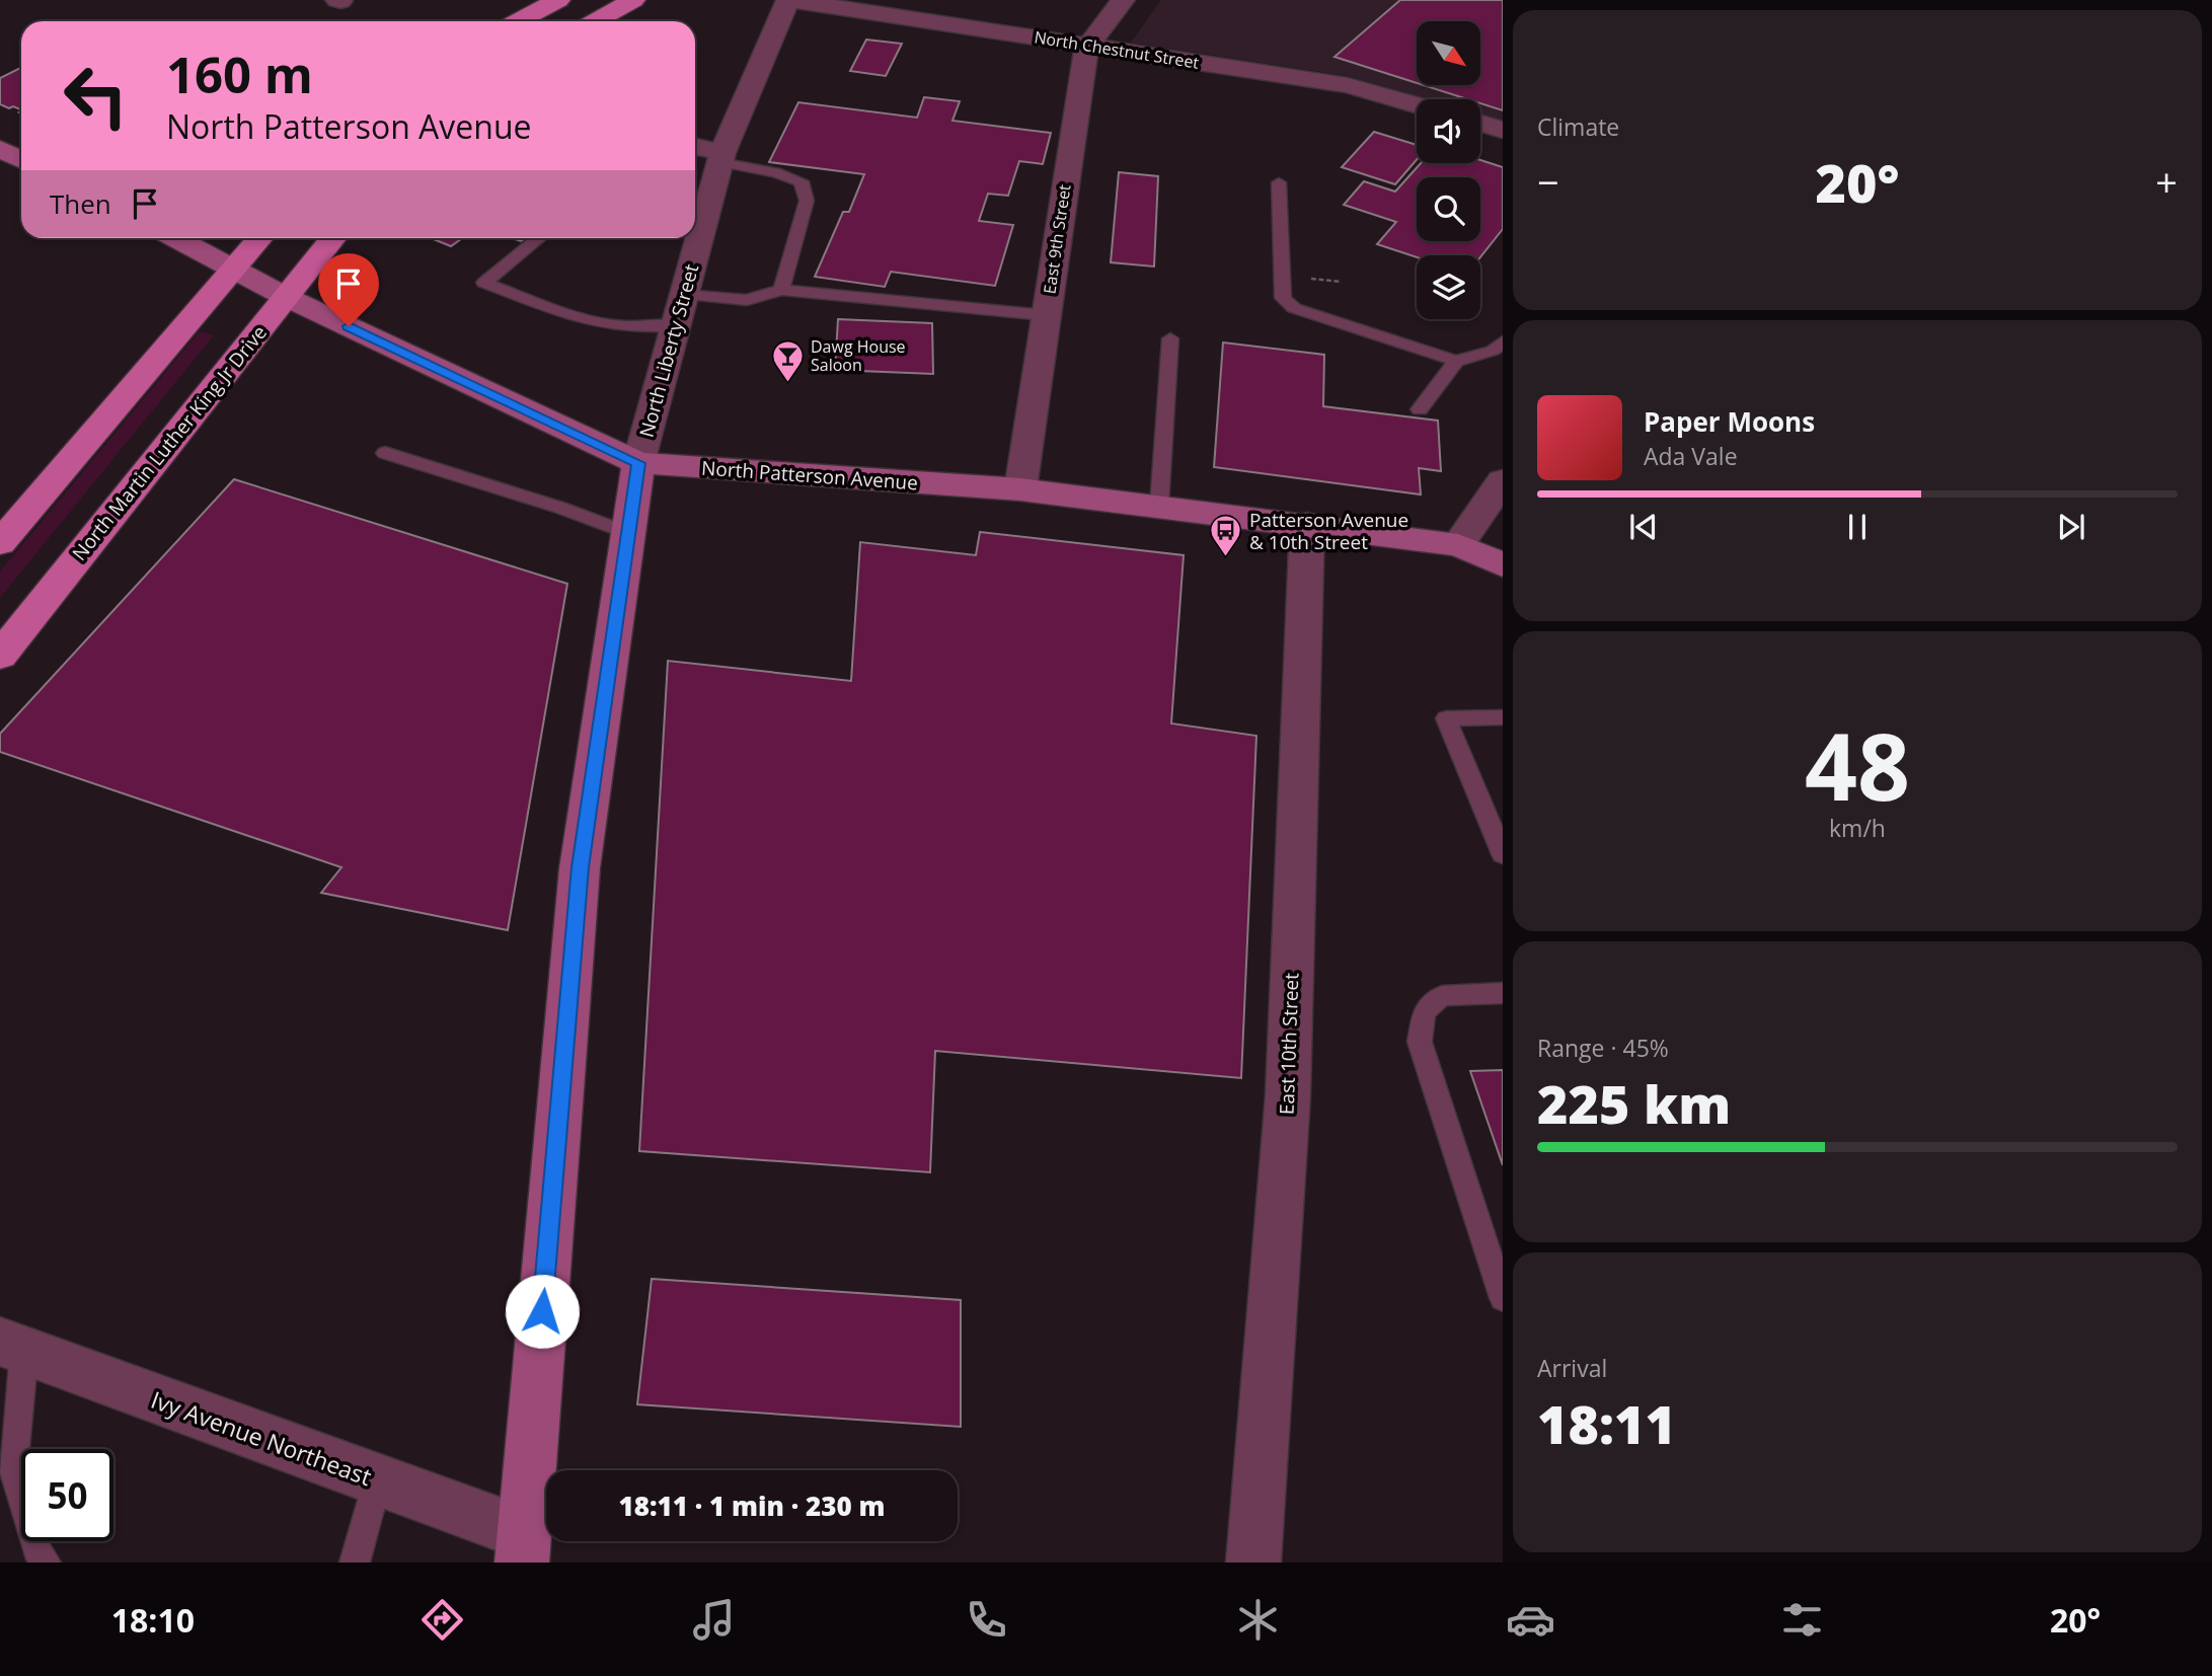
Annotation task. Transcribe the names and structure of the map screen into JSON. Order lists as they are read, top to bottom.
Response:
{
  "streets": {
    "main road": ["North Liberty Street", "North Martin Luther King Jr Drive", "North Patterson Avenue"],
    "street": [
      "North Chestnut Street",
      "East 9th Street",
      "East 10th Street",
      "Ivy Avenue Northeast"
    ]
  },
  "crossings": [
    ["North Chestnut Street", "East 9th Street"],
    ["North Chestnut Street", "North Liberty Street"],
    ["East 9th Street", "North Patterson Avenue"],
    ["North Liberty Street", "North Patterson Avenue"],
    ["North Liberty Street", "Ivy Avenue Northeast"],
    ["North Martin Luther King Jr Drive", "North Patterson Avenue"],
    ["North Patterson Avenue", "East 10th Street"]
  ],
  "places": {
    "bar": ["Dawg House Saloon"],
    "bus stop": ["Patterson Avenue & 10th Street"]
  },
  "north": "bottom right",
  "page": {
    "tile": [
      "Climate",
      ["48", "km/h"],
      ["Range · 45%", "225 km"],
      ["Arrival", "18:11"]
    ],
    "turn": ["160 m", "North Patterson Avenue"],
    "heat": ["−", "20°", "+"],
    "then": "Then",
    "song": ["Paper Moons", "Ada Vale"],
    "limit": "50",
    "trip": "18:11 · 1 min · 230 m",
    "tabs": ["18:10", "20°"]
  }
}
